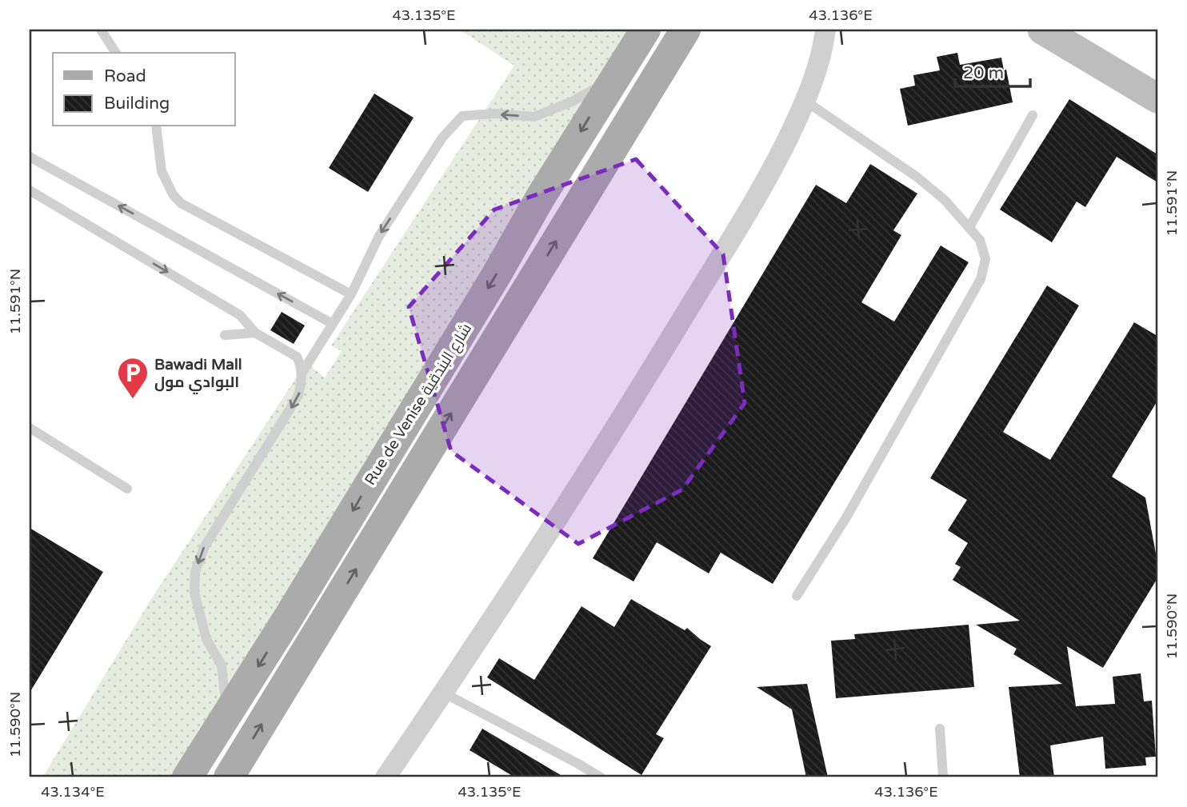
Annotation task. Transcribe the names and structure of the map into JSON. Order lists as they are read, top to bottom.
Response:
{
  "streets": {
    "main road": ["Rue de Venise شارع البندقية"]
  },
  "places": {
    "parking": ["Bawadi Mall البوادي مول"]
  },
  "legend": ["Road", "Building"],
  "scale_bar": "20 m",
  "coordinates": [
    "43.135°E",
    "43.136°E",
    "11.591°N",
    "11.590°N",
    "43.134°E"
  ]
}
